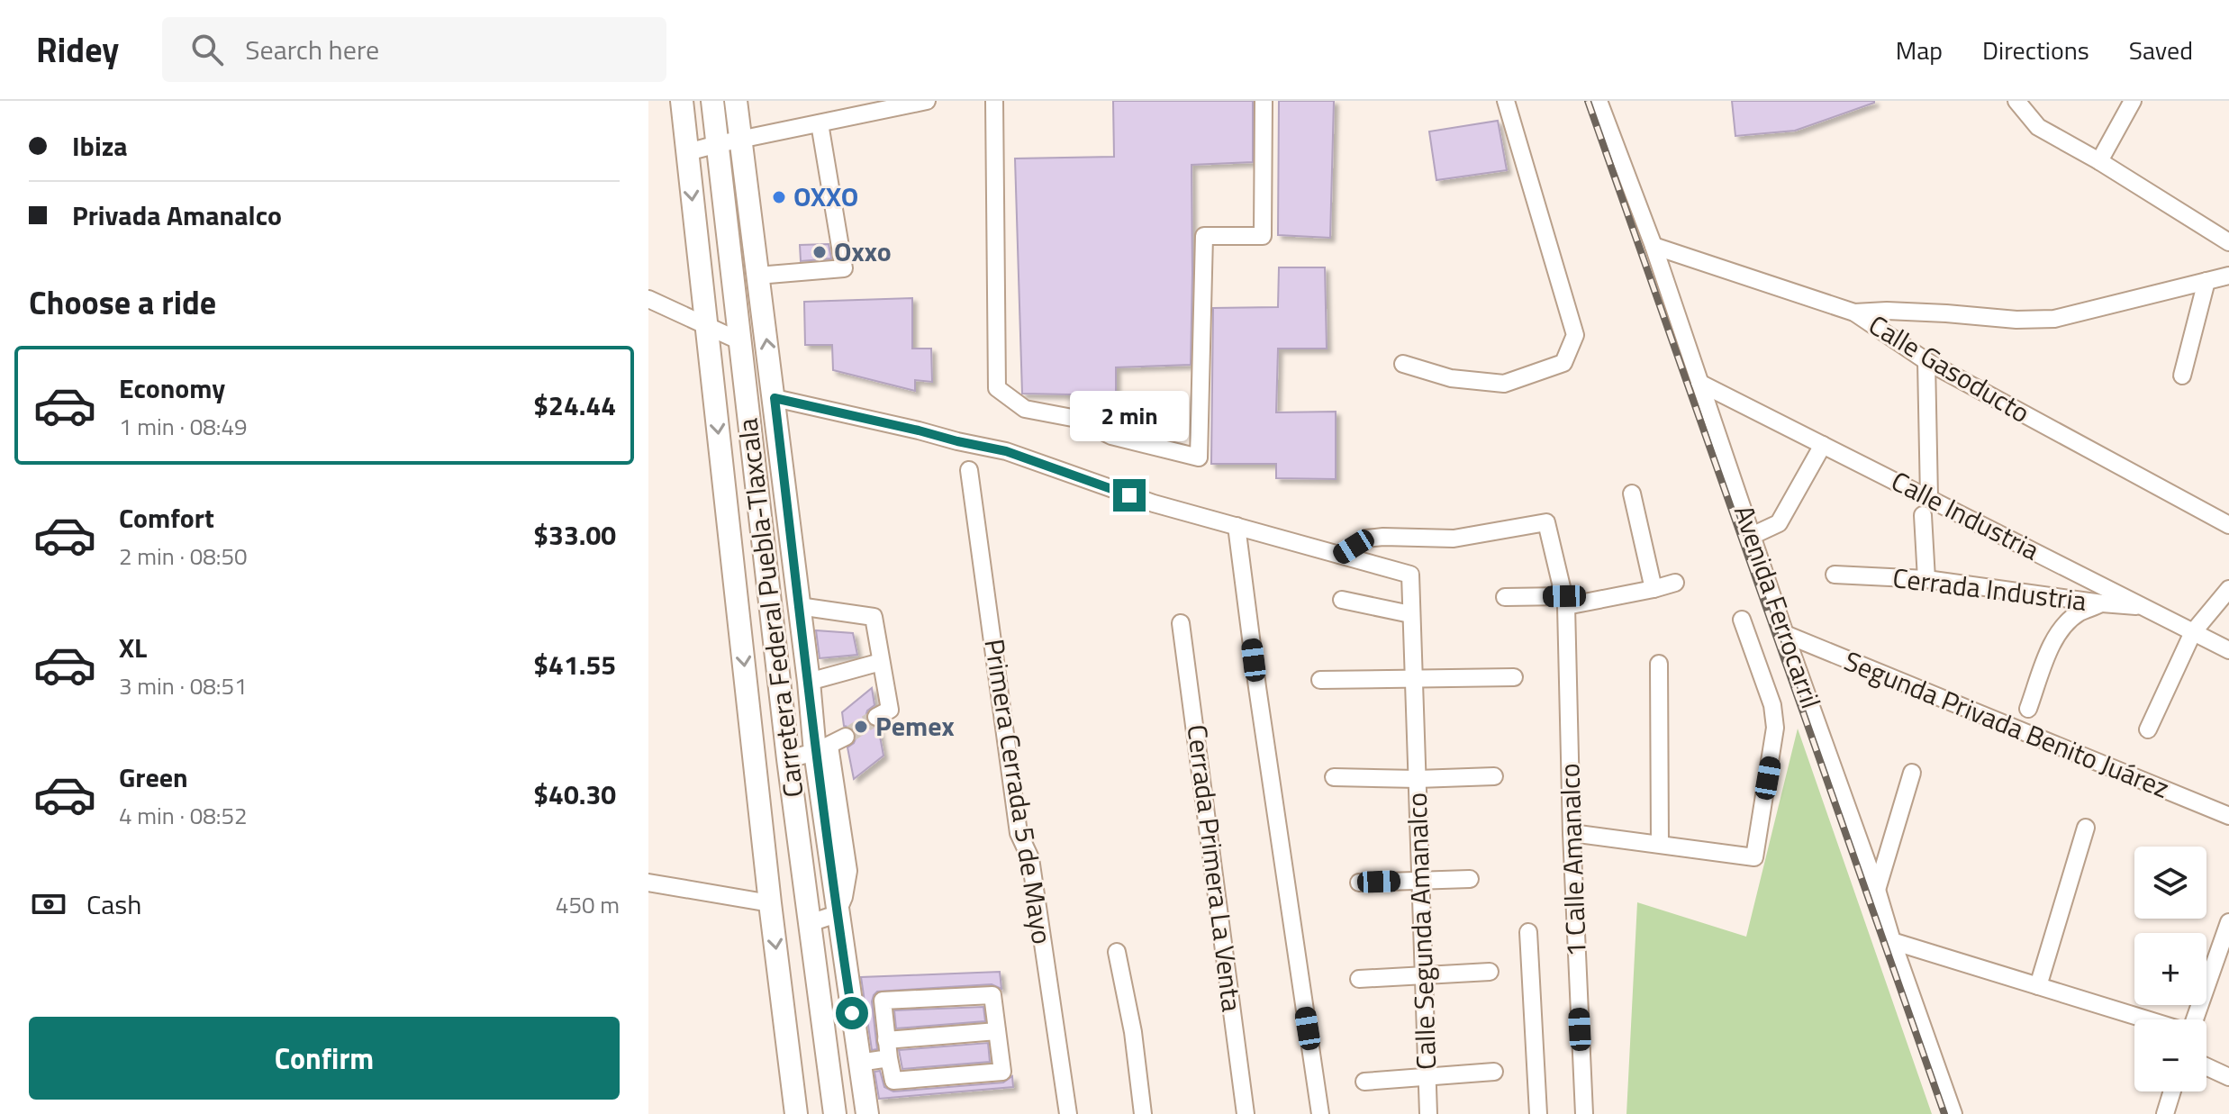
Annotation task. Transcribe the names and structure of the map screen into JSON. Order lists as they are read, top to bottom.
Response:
{
  "streets": {
    "main road": ["Carretera Federal Puebla-Tlaxcala"],
    "street": [
      "Calle Gasoducto",
      "Calle Industria",
      "Cerrada Industria",
      "Avenida Ferrocarril",
      "Segunda Privada Benito Juárez",
      "Primera Cerrada 5 de Mayo",
      "1 Calle Amanalco",
      "Cerrada Primera La Venta",
      "Calle Segunda Amanalco"
    ]
  },
  "crossings": [
    ["Calle Gasoducto", "Avenida Ferrocarril"],
    ["Calle Industria", "Cerrada Industria"],
    ["Calle Industria", "Avenida Ferrocarril"],
    ["Avenida Ferrocarril", "Segunda Privada Benito Juárez"],
    ["1 Calle Amanalco", "Calle Segunda Amanalco"]
  ],
  "places": ["OXXO", "Oxxo", "Pemex"],
  "page": {
    "header": "Ridey",
    "search": "Search here",
    "nav": ["Map", "Directions", "Saved"],
    "banner": ["Ibiza", "Privada Amanalco"],
    "heading": "Choose a ride",
    "list": [
      {
        "name": "Economy",
        "note": "1 min · 08:49",
        "value": "$24.44"
      },
      {
        "name": "Comfort",
        "note": "2 min · 08:50",
        "value": "$33.00"
      },
      {
        "name": "XL",
        "note": "3 min · 08:51",
        "value": "$41.55"
      },
      {
        "name": "Green",
        "note": "4 min · 08:52",
        "value": "$40.30"
      }
    ],
    "bubble": "2 min",
    "map_buttons": ["+", "−"],
    "pay": ["Cash", "450 m"],
    "buttons": "Confirm"
  }
}
